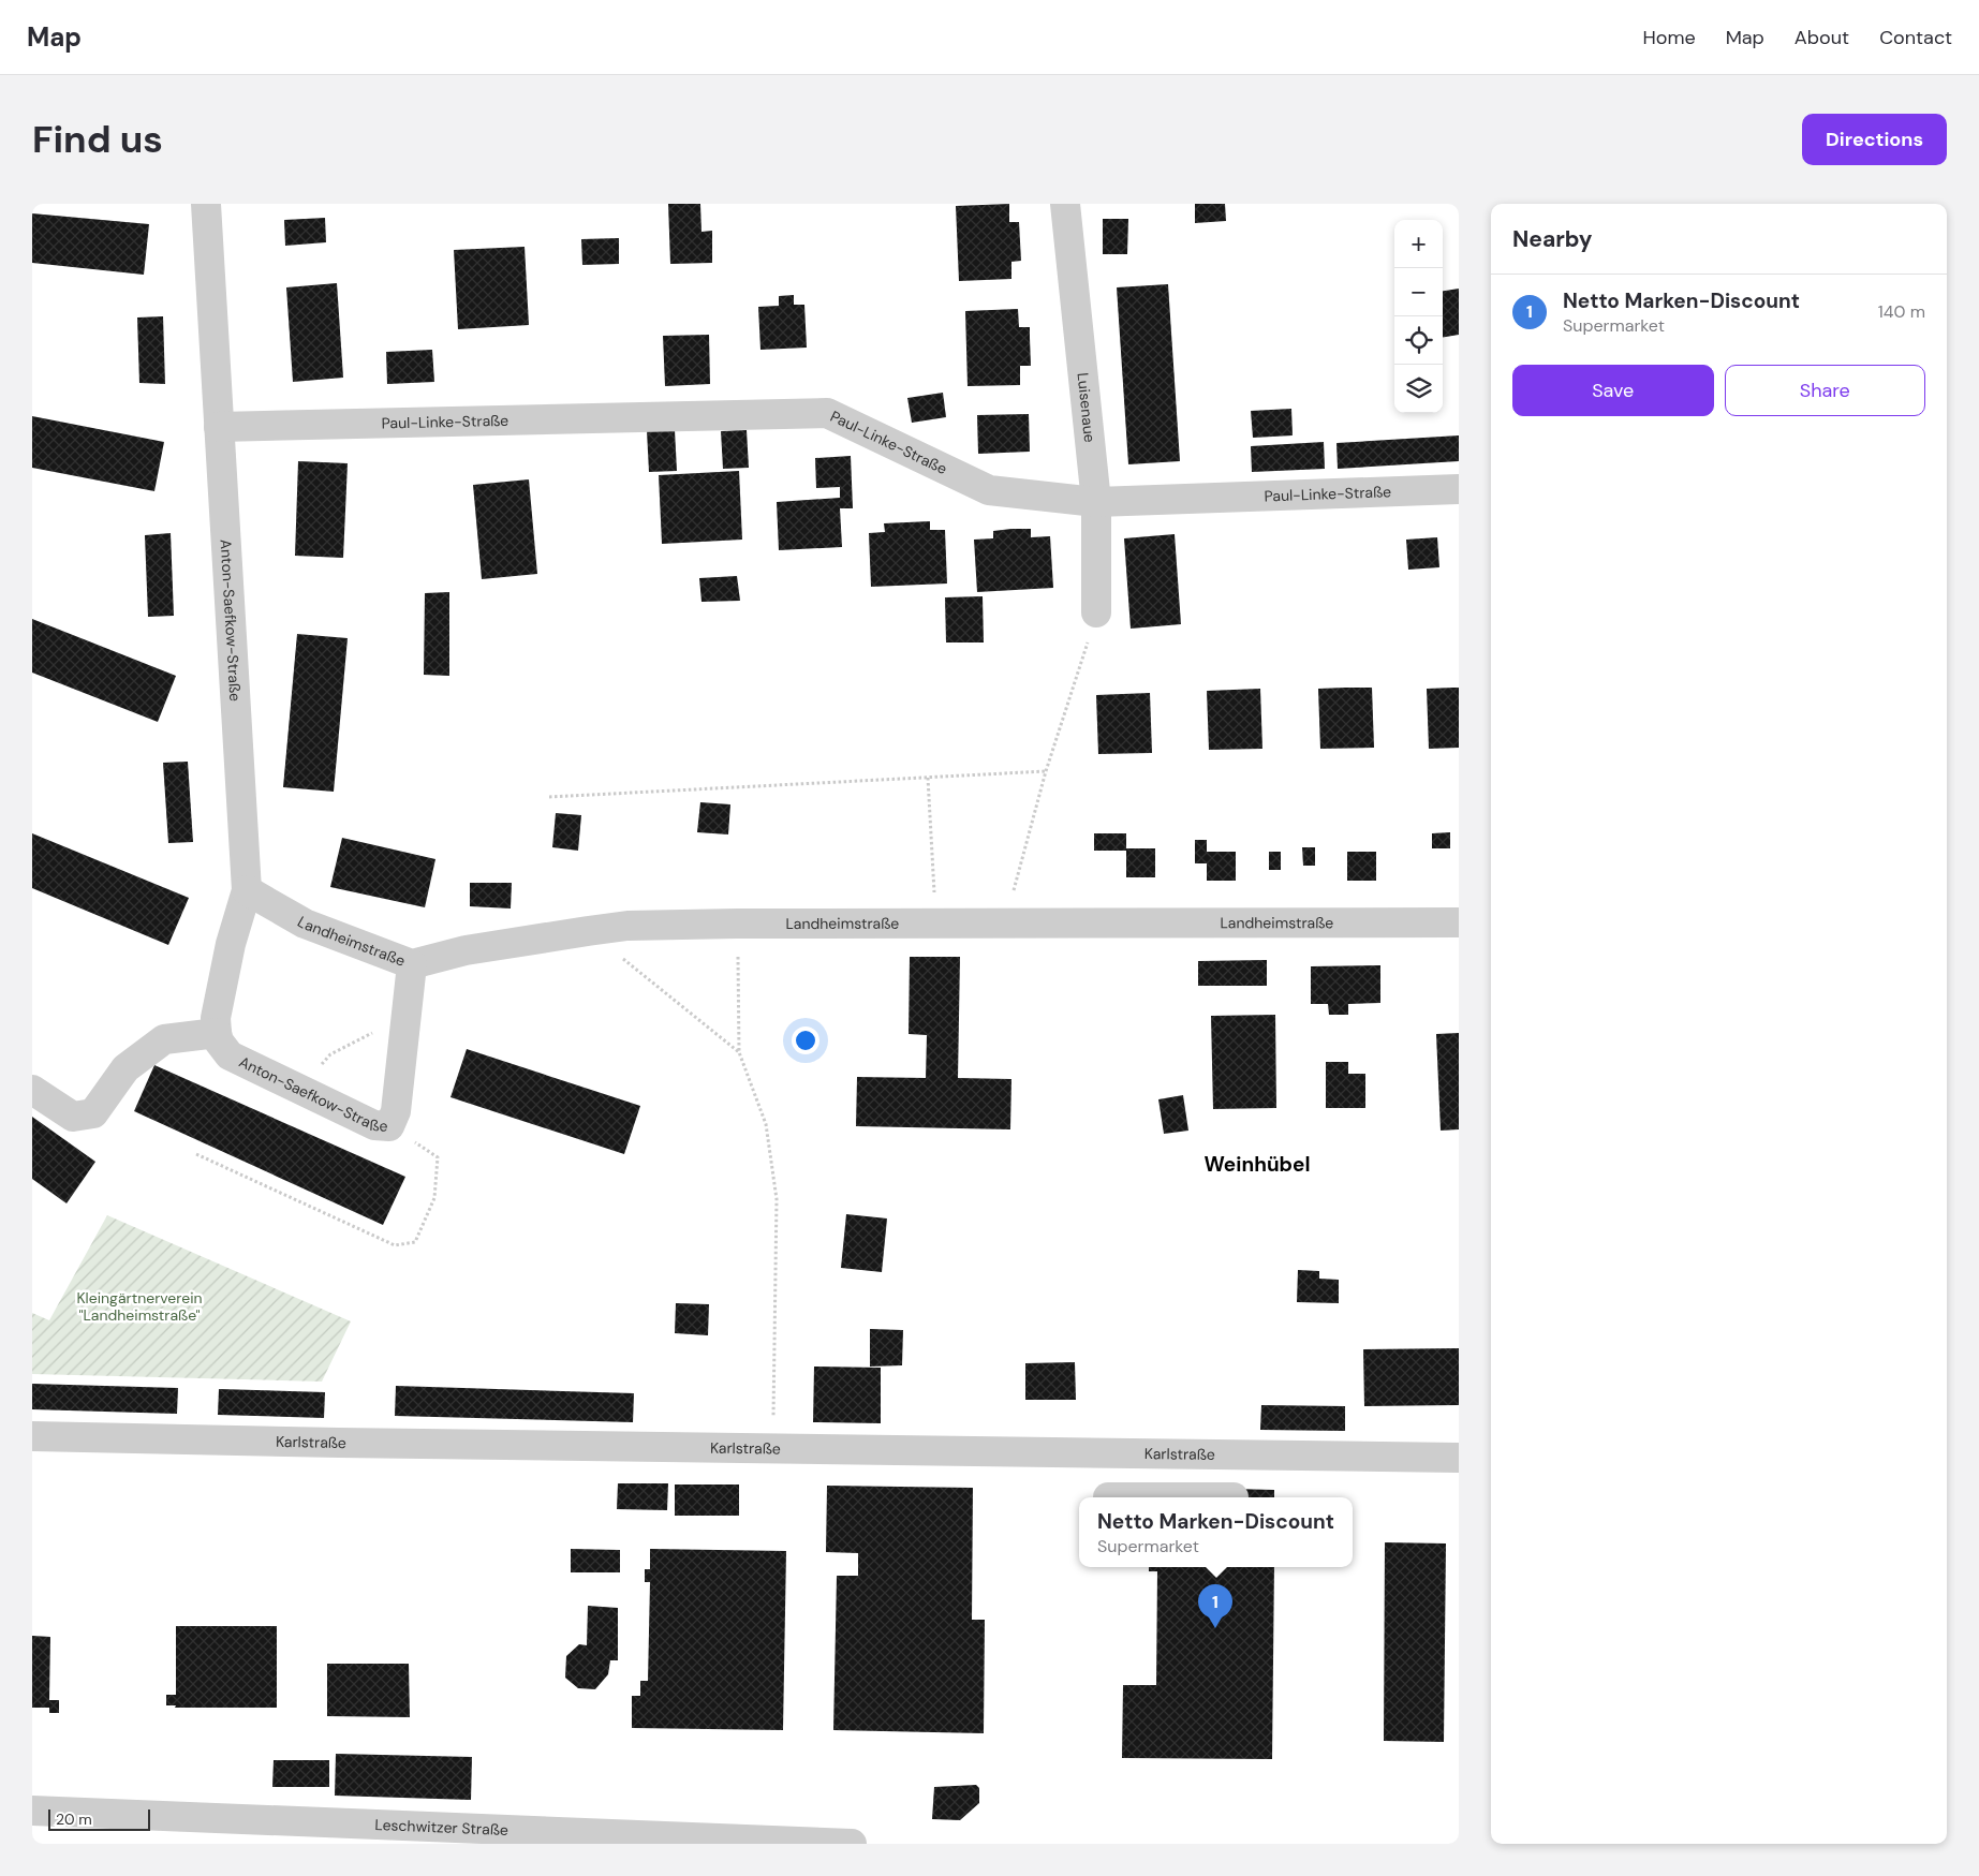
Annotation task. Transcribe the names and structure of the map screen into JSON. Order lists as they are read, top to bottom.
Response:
{
  "streets": {
    "street": [
      "Luisenaue",
      "Paul-Linke-Straße",
      "Anton-Saefkow-Straße",
      "Landheimstraße",
      "Karlstraße",
      "Leschwitzer Straße"
    ]
  },
  "crossings": [
    ["Luisenaue", "Paul-Linke-Straße"],
    ["Paul-Linke-Straße", "Anton-Saefkow-Straße"],
    ["Anton-Saefkow-Straße", "Landheimstraße"]
  ],
  "districts": ["Weinhübel"],
  "parks": ["Kleingärtnerverein \"Landheimstraße\""],
  "scale_bar": "20 m",
  "page": {
    "header": "Map",
    "nav": [
      "Home",
      "Map",
      "About",
      "Contact"
    ],
    "buttons": [
      "Directions",
      ["Save", "Share"]
    ],
    "title": "Find us",
    "heading": "Nearby",
    "map_buttons": ["+", "−"],
    "list": [
      {
        "mark": "1",
        "name": "Netto Marken-Discount",
        "note": "Supermarket",
        "value": "140 m"
      }
    ],
    "popup": ["Netto Marken-Discount", "Supermarket"],
    "pins": "1",
    "scale": "20 m"
  }
}
